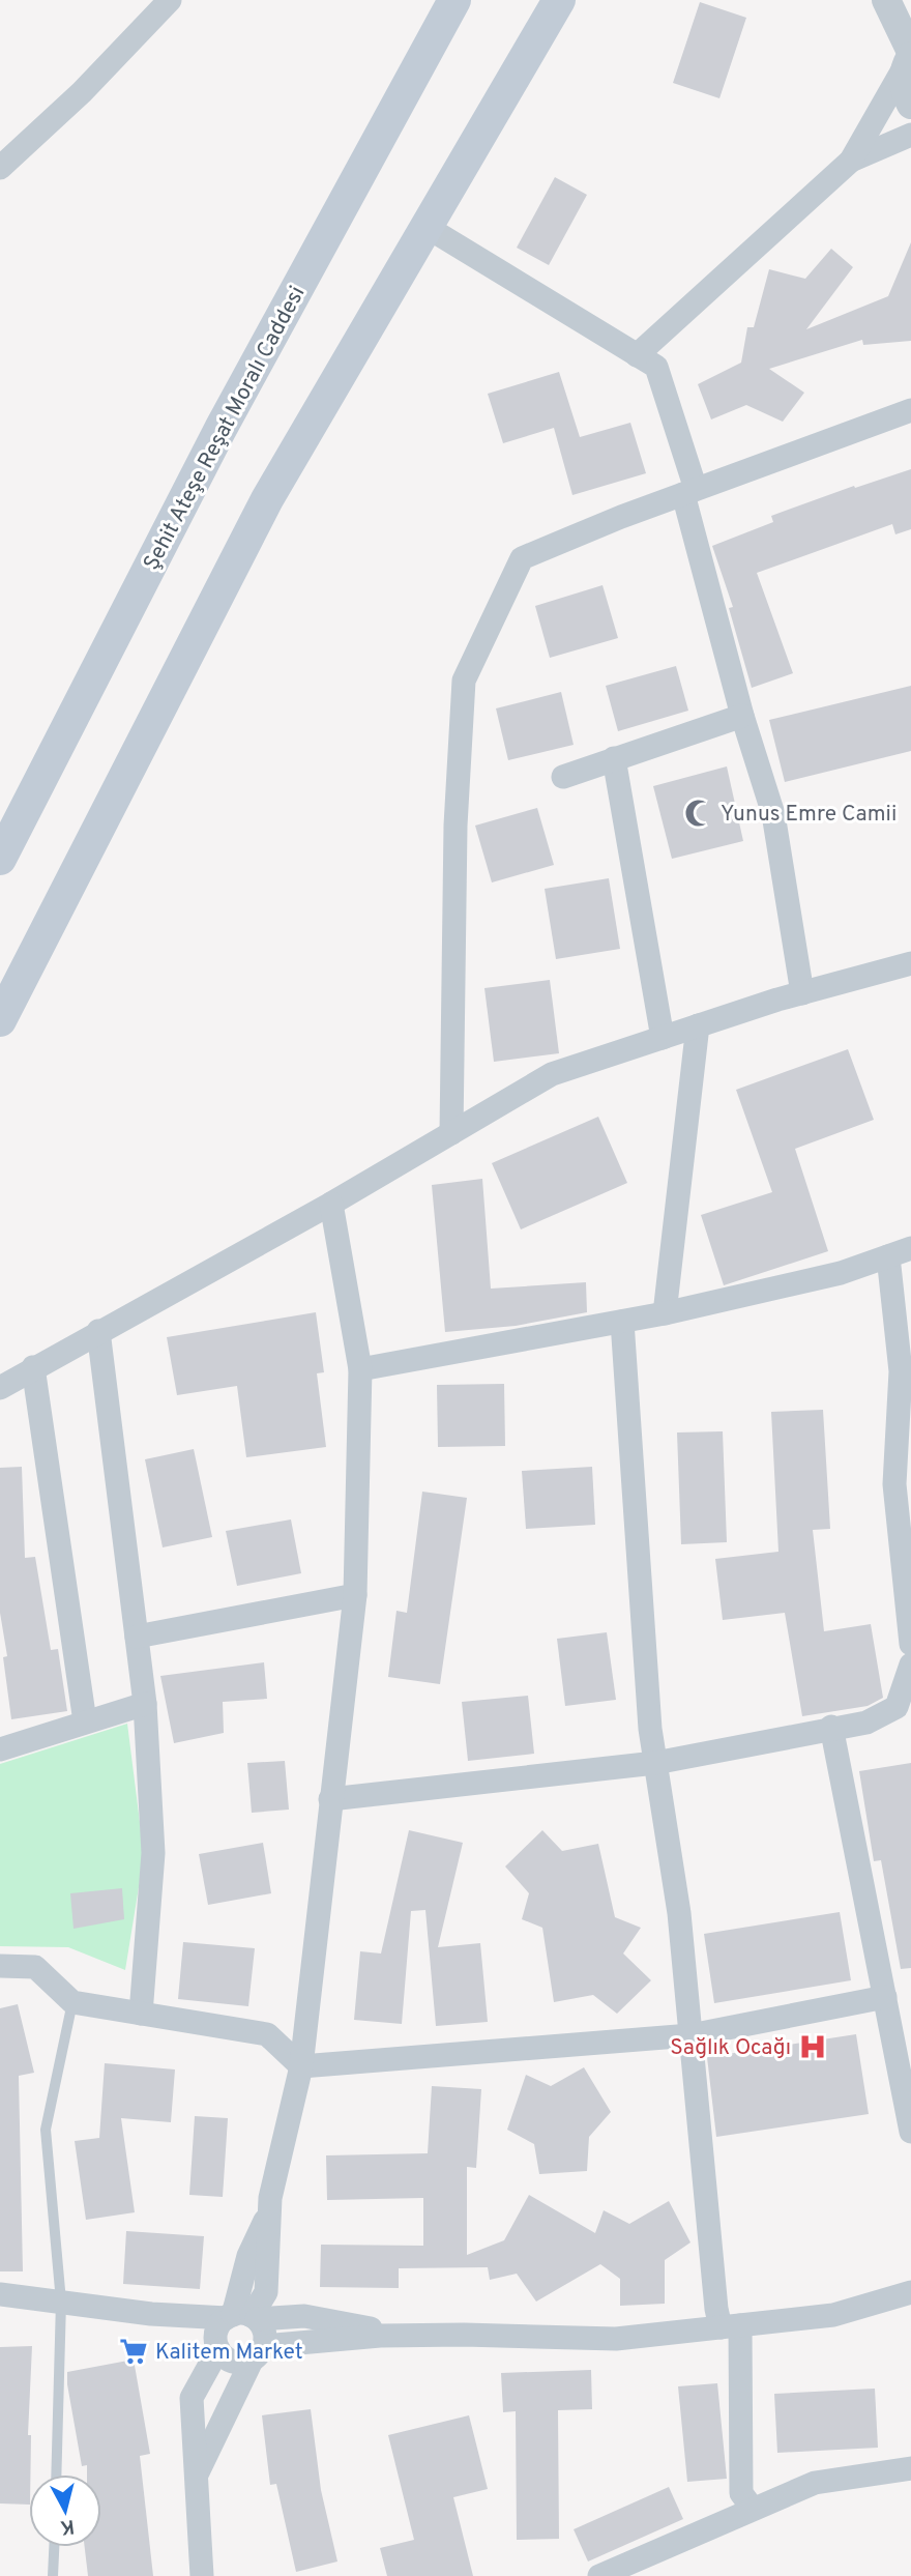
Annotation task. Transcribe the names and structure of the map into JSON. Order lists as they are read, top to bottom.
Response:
{
  "streets": {
    "main road": ["Şehit Ateşe Reşat Moralı Caddesi"]
  },
  "places": {
    "mosque": ["Yunus Emre Camii"],
    "hospital": ["Sağlık Ocağı"],
    "supermarket": ["Kalitem Market"]
  },
  "north": "bottom"
}
